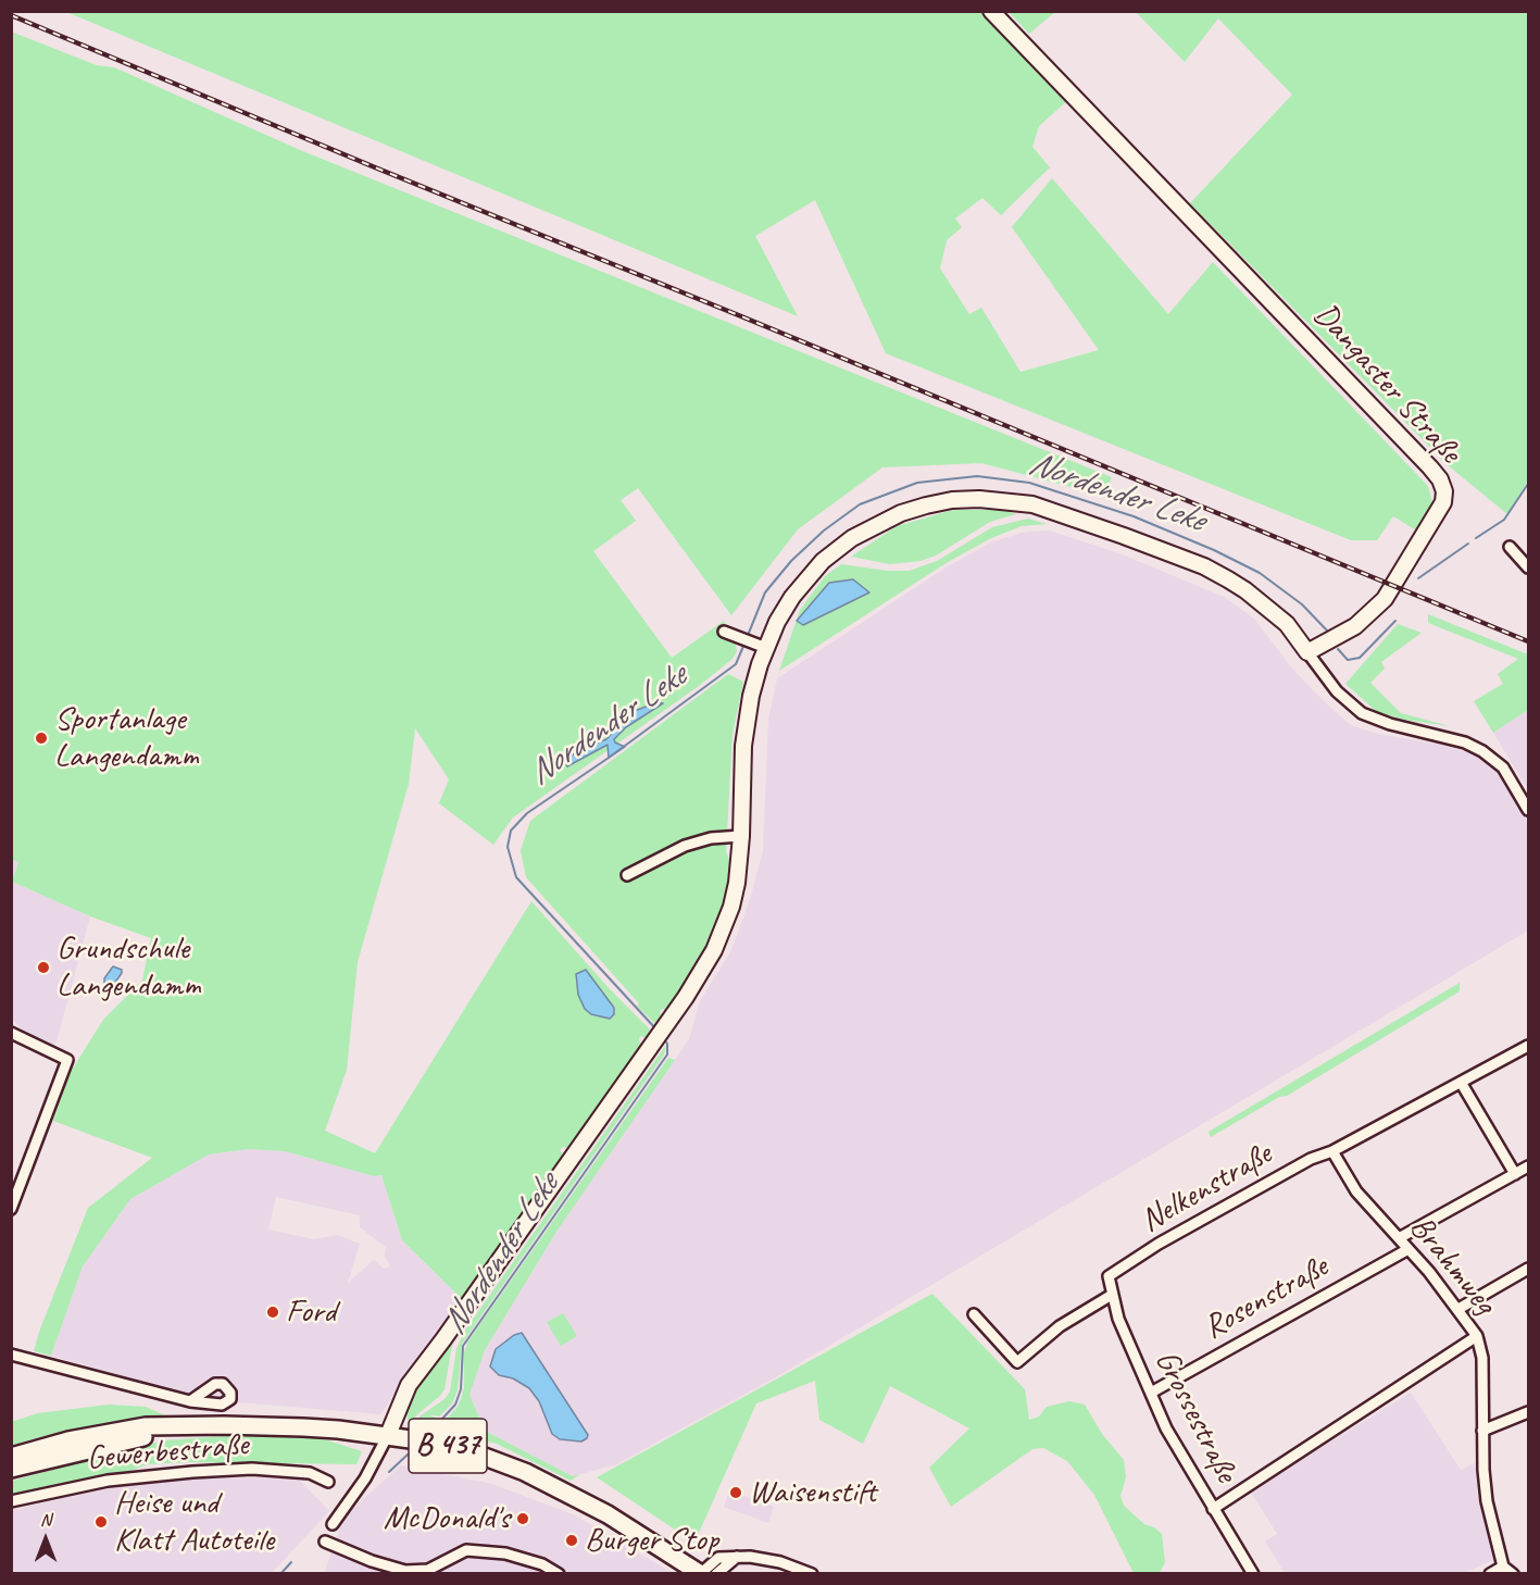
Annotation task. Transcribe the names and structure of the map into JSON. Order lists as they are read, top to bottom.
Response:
{
  "streets": {
    "main road": ["B 437"],
    "street": [
      "Dangaster Straße",
      "Nelkenstraße",
      "Brahmweg",
      "Rosenstraße",
      "Grossestraße",
      "Gewerbestraße"
    ]
  },
  "crossings": [
    ["Nelkenstraße", "Brahmweg"],
    ["Nelkenstraße", "Grossestraße"],
    ["Brahmweg", "Rosenstraße"],
    ["Rosenstraße", "Grossestraße"]
  ],
  "water": ["Nordender Leke"],
  "places": [
    "Sportanlage Langendamm",
    "Grundschule Langendamm",
    "Ford",
    "Waisenstift",
    "McDonald's",
    "Heise und Klatt Autoteile",
    "Burger Stop"
  ],
  "north": "top"
}
